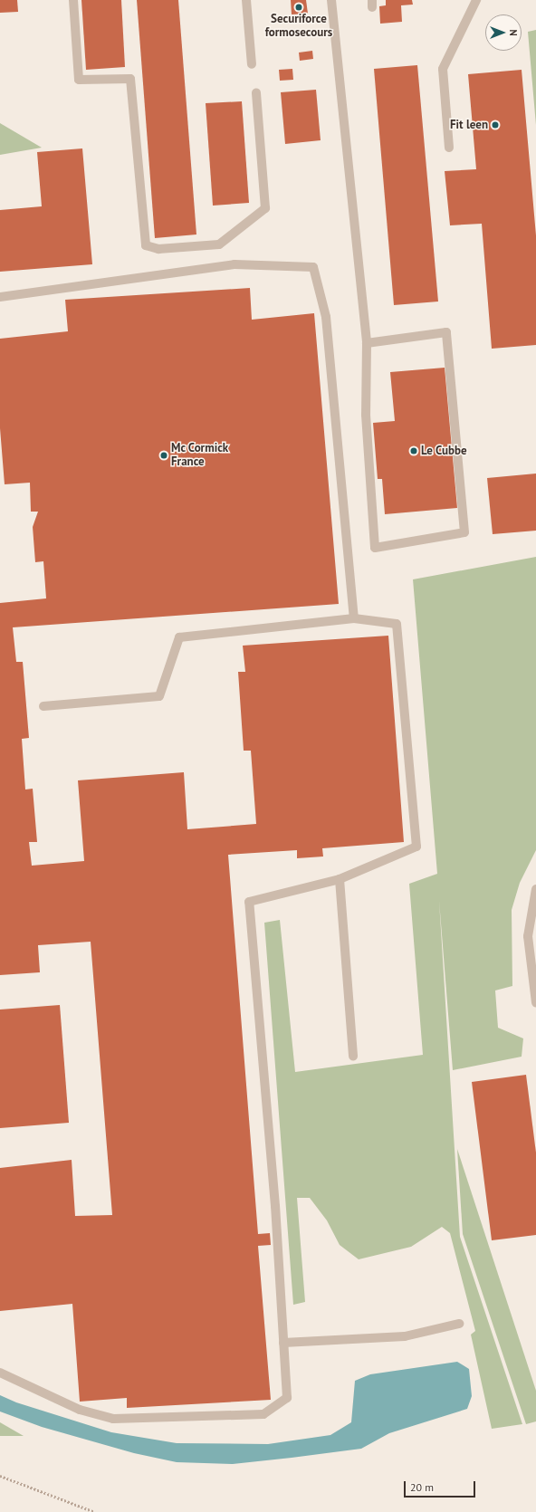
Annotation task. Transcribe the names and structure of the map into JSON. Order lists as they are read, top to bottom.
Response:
{
  "places": [
    "Securiforce formosecours",
    "Fit leen",
    "Le Cubbe",
    "Mc Cormick France"
  ],
  "scale_bar": "20 m",
  "north": "right"
}
